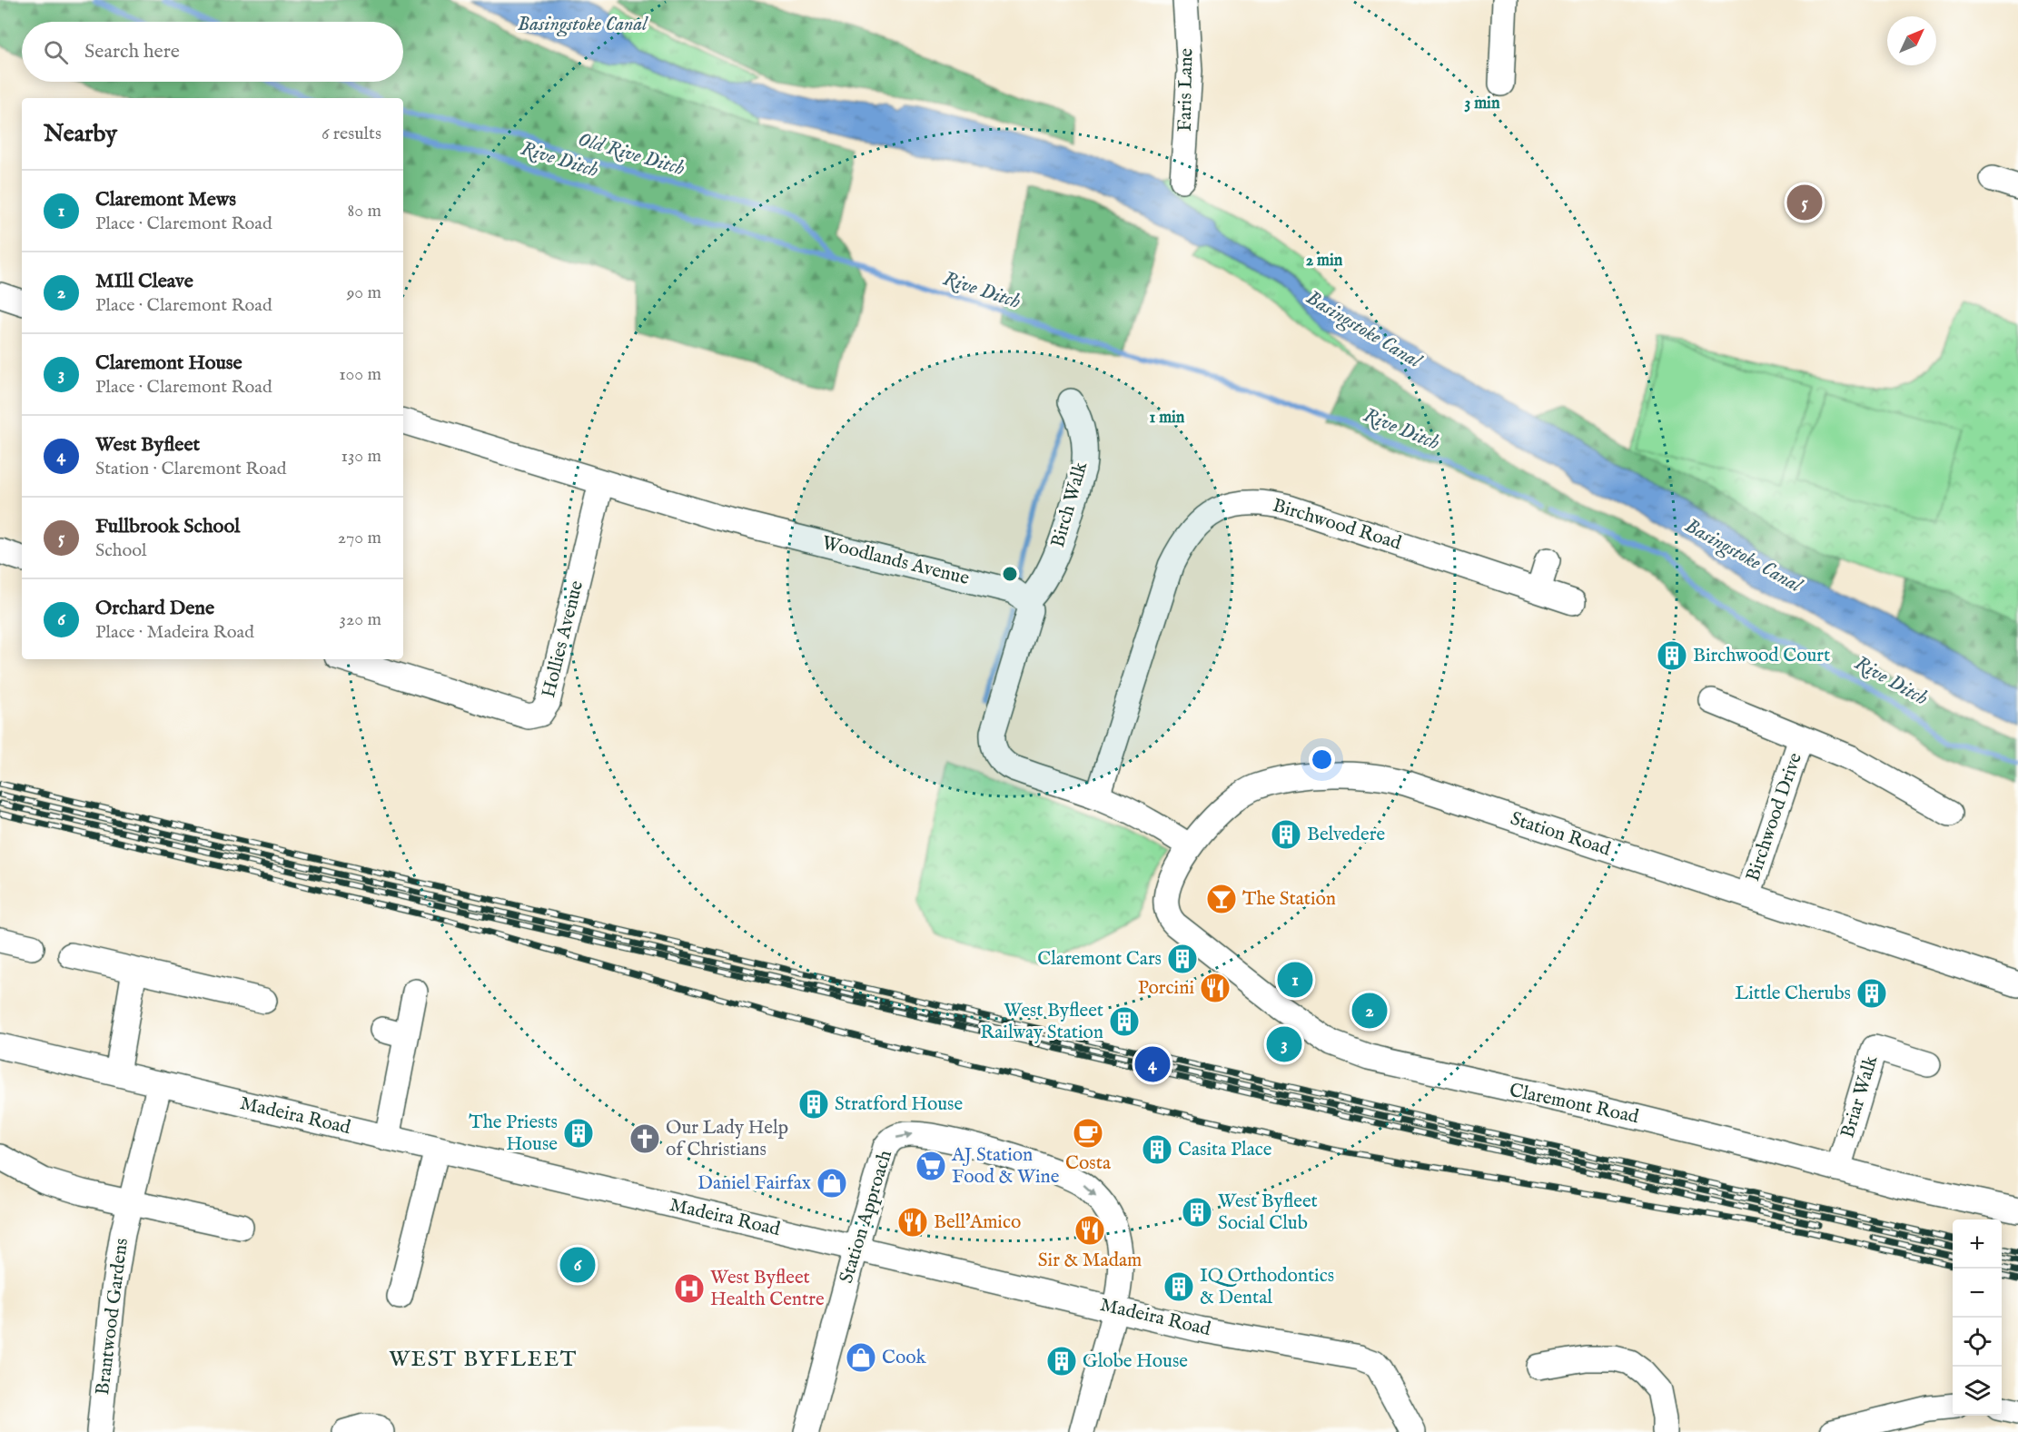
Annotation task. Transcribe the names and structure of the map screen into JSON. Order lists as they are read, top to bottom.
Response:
{
  "streets": {
    "street": [
      "Faris Lane",
      "Birch Walk",
      "Birchwood Road",
      "Woodlands Avenue",
      "Hollies Avenue",
      "Birchwood Drive",
      "Station Road",
      "Briar Walk",
      "Claremont Road",
      "Madeira Road",
      "Station Approach",
      "Brantwood Gardens"
    ]
  },
  "crossings": [
    ["Birch Walk", "Woodlands Avenue"],
    ["Woodlands Avenue", "Hollies Avenue"],
    ["Birchwood Drive", "Station Road"],
    ["Station Road", "Claremont Road"],
    ["Briar Walk", "Claremont Road"],
    ["Madeira Road", "Station Approach"],
    ["Madeira Road", "Brantwood Gardens"]
  ],
  "districts": ["WEST BYFLEET"],
  "water": ["Basingstoke Canal", "Old Rive Ditch", "Rive Ditch"],
  "places": {
    "building": [
      "Birchwood Court",
      "Belvedere",
      "Claremont Cars",
      "Little Cherubs",
      "West Byfleet Railway Station",
      "Stratford House",
      "The Priests House",
      "Casita Place",
      "West Byfleet Social Club",
      "IQ Orthodontics & Dental",
      "Globe House"
    ],
    "bar": ["The Station"],
    "restaurant": ["Porcini", "Bell'Amico", "Sir & Madam"],
    "cafe": ["Costa"],
    "church": ["Our Lady Help of Christians"],
    "supermarket": ["AJ Station Food & Wine"],
    "shop": ["Daniel Fairfax", "Cook"],
    "hospital": ["West Byfleet Health Centre"]
  },
  "north": "top right",
  "page": {
    "search": "Search here",
    "heading": ["Nearby", "6 results"],
    "list": [
      {
        "mark": "1",
        "name": "Claremont Mews",
        "note": "Place · Claremont Road",
        "value": "80 m"
      },
      {
        "mark": "2",
        "name": "MIll Cleave",
        "note": "Place · Claremont Road",
        "value": "90 m"
      },
      {
        "mark": "3",
        "name": "Claremont House",
        "note": "Place · Claremont Road",
        "value": "100 m"
      },
      {
        "mark": "4",
        "name": "West Byfleet",
        "note": "Station · Claremont Road",
        "value": "130 m"
      },
      {
        "mark": "5",
        "name": "Fullbrook School",
        "note": "School",
        "value": "270 m"
      },
      {
        "mark": "6",
        "name": "Orchard Dene",
        "note": "Place · Madeira Road",
        "value": "320 m"
      }
    ],
    "pins": [
      "5",
      "1",
      "2",
      "3",
      "4",
      "6"
    ],
    "map_buttons": ["+", "−"]
  },
  "rings": ["3 min", "2 min", "1 min"]
}
